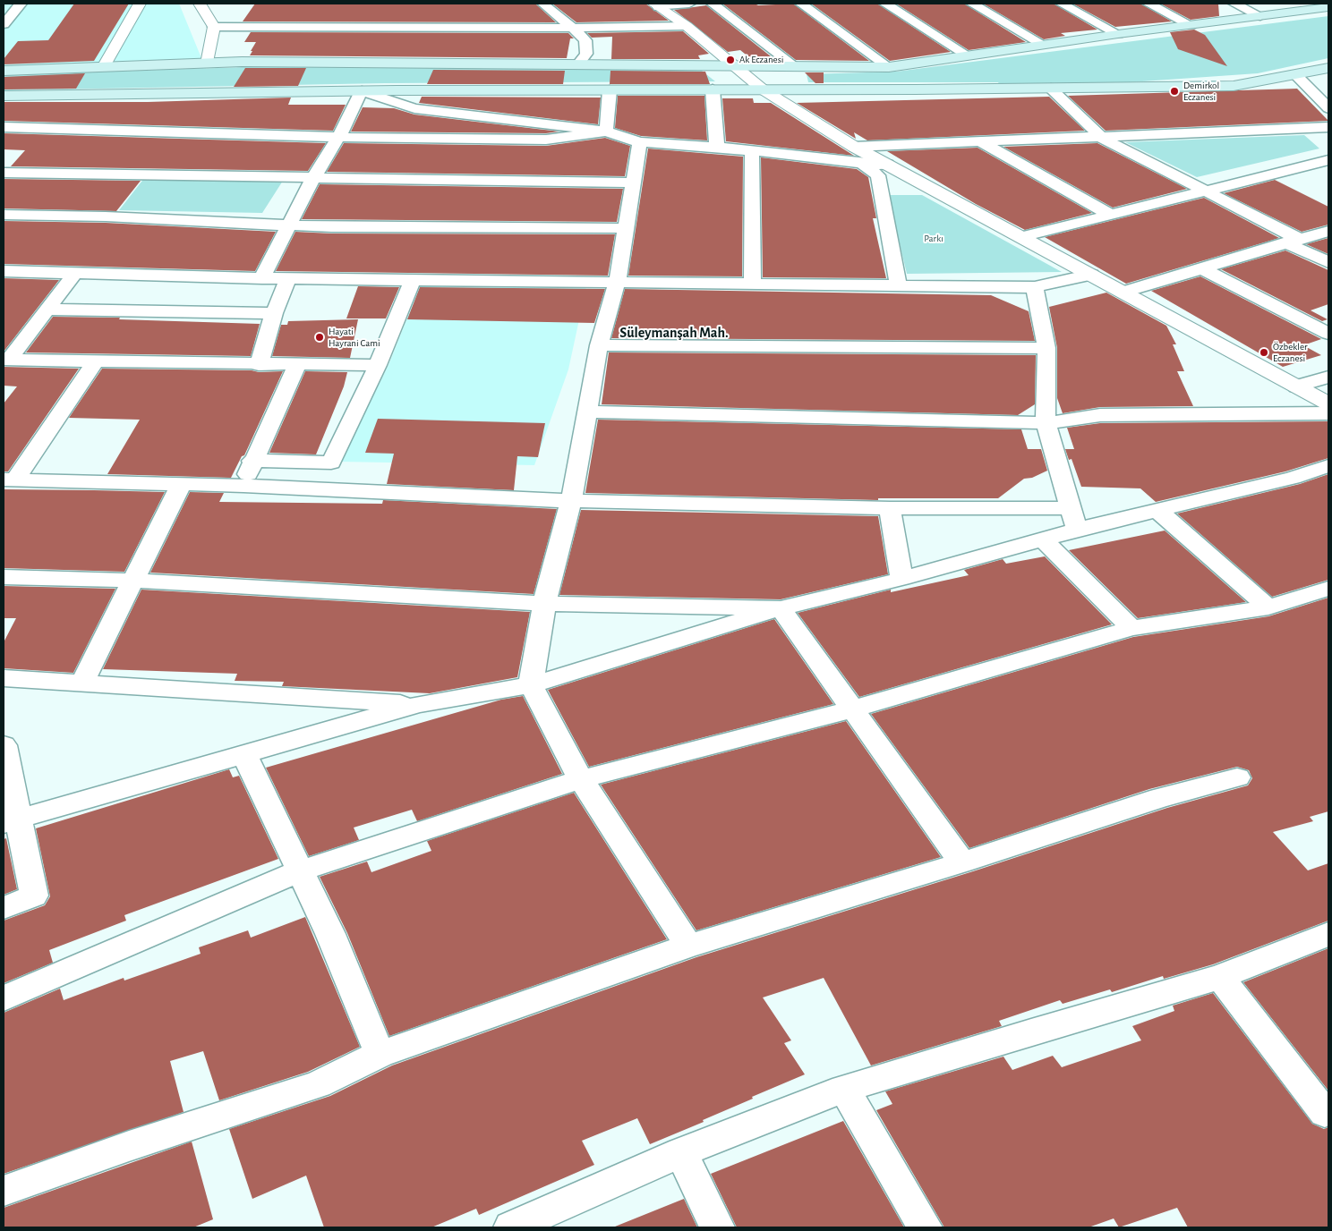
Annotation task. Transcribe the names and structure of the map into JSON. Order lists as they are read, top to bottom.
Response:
{
  "districts": ["Süleymanşah Mah."],
  "parks": ["Parkı"],
  "places": [
    "Ak Eczanesi",
    "Demirkol Eczanesi",
    "Hayati Hayrani Cami",
    "Özbekler Eczanesi"
  ]
}
